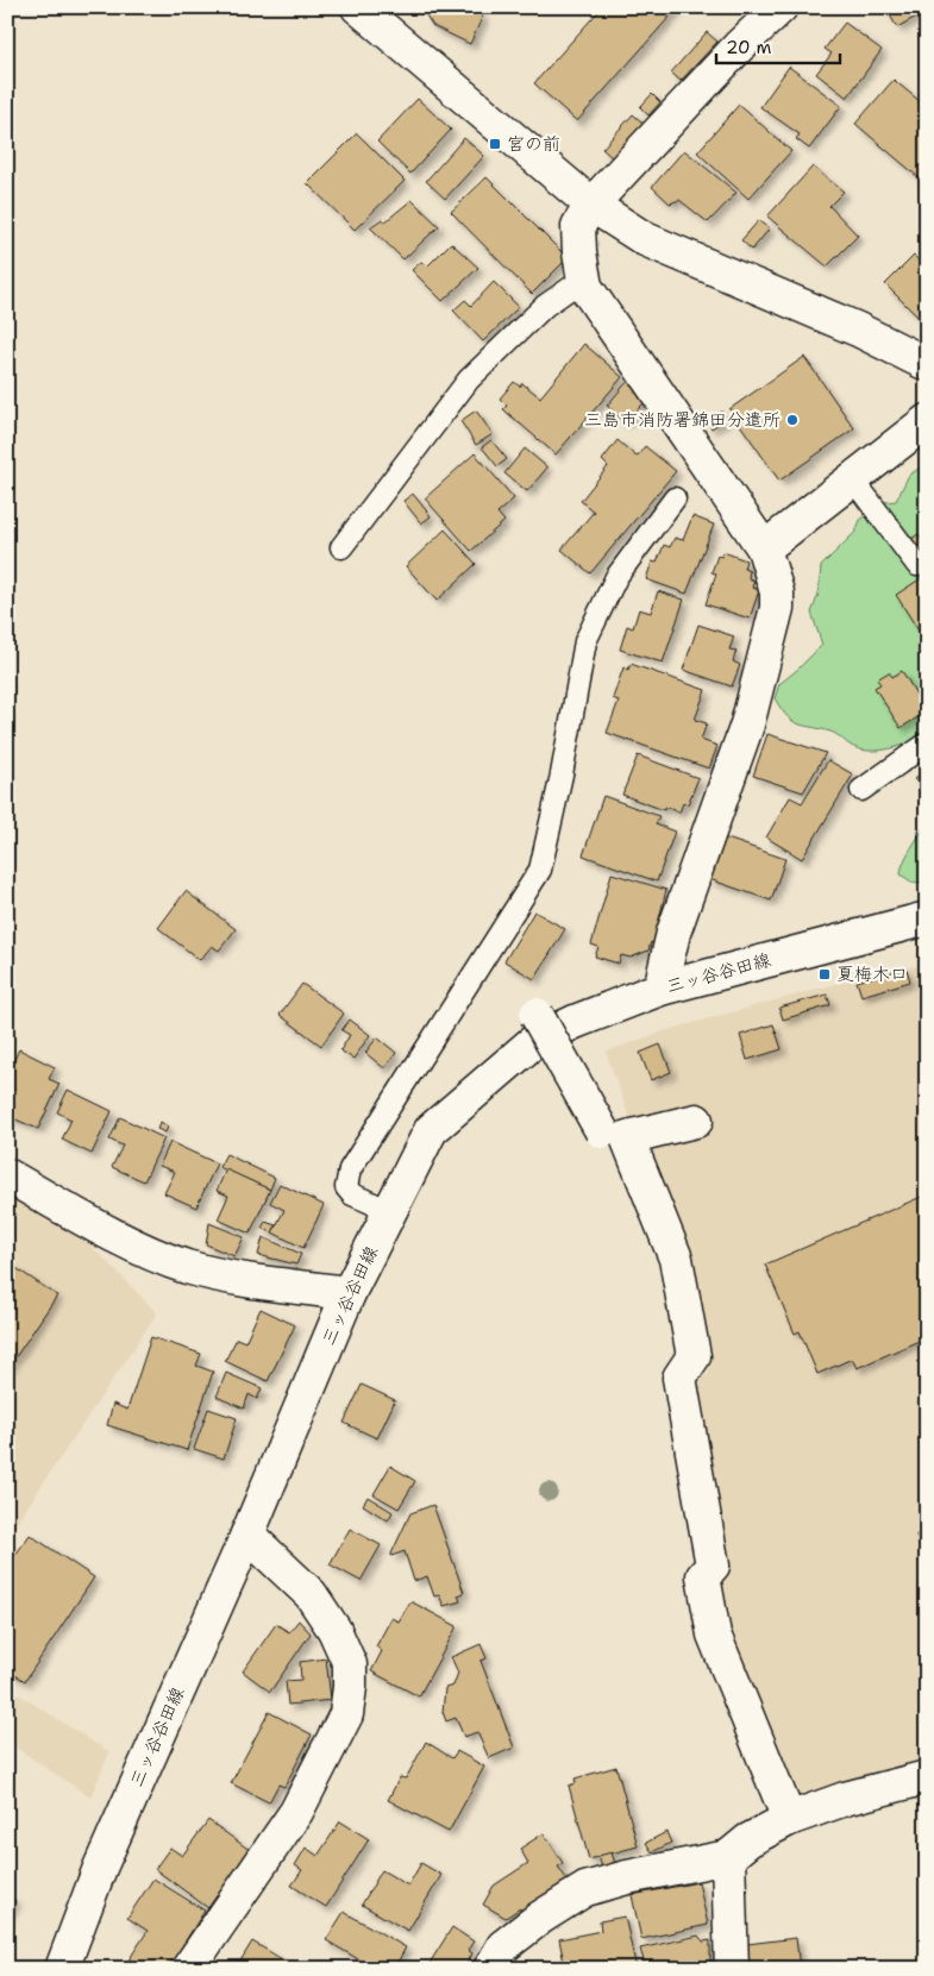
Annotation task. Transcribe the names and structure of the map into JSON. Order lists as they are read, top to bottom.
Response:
{
  "streets": {
    "street": ["三ッ谷谷田線"]
  },
  "places": {
    "transit": ["宮の前", "夏梅木口"],
    "other": ["三島市消防署錦田分遣所"]
  },
  "scale_bar": "20 m"
}
